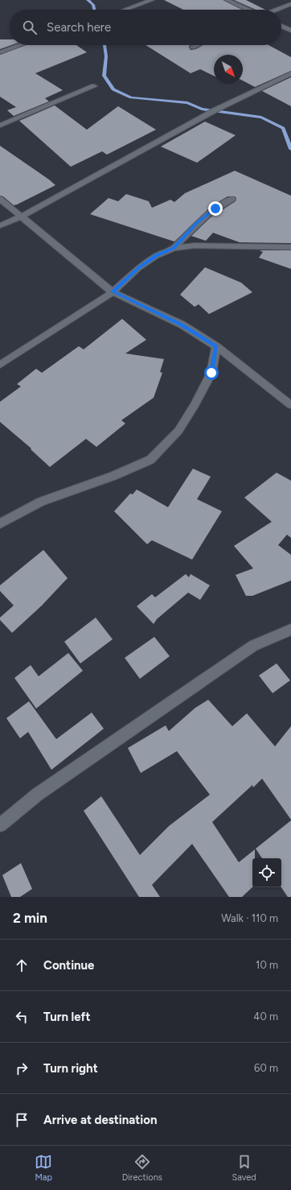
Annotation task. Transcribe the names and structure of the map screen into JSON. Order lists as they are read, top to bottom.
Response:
{
  "north": "bottom right",
  "page": {
    "search": "Search here",
    "heading": ["2 min", "Walk · 110 m"],
    "list": [
      ["Continue", "10 m"],
      ["Turn left", "40 m"],
      ["Turn right", "60 m"],
      "Arrive at destination"
    ],
    "nav": ["Map", "Directions", "Saved"]
  }
}
